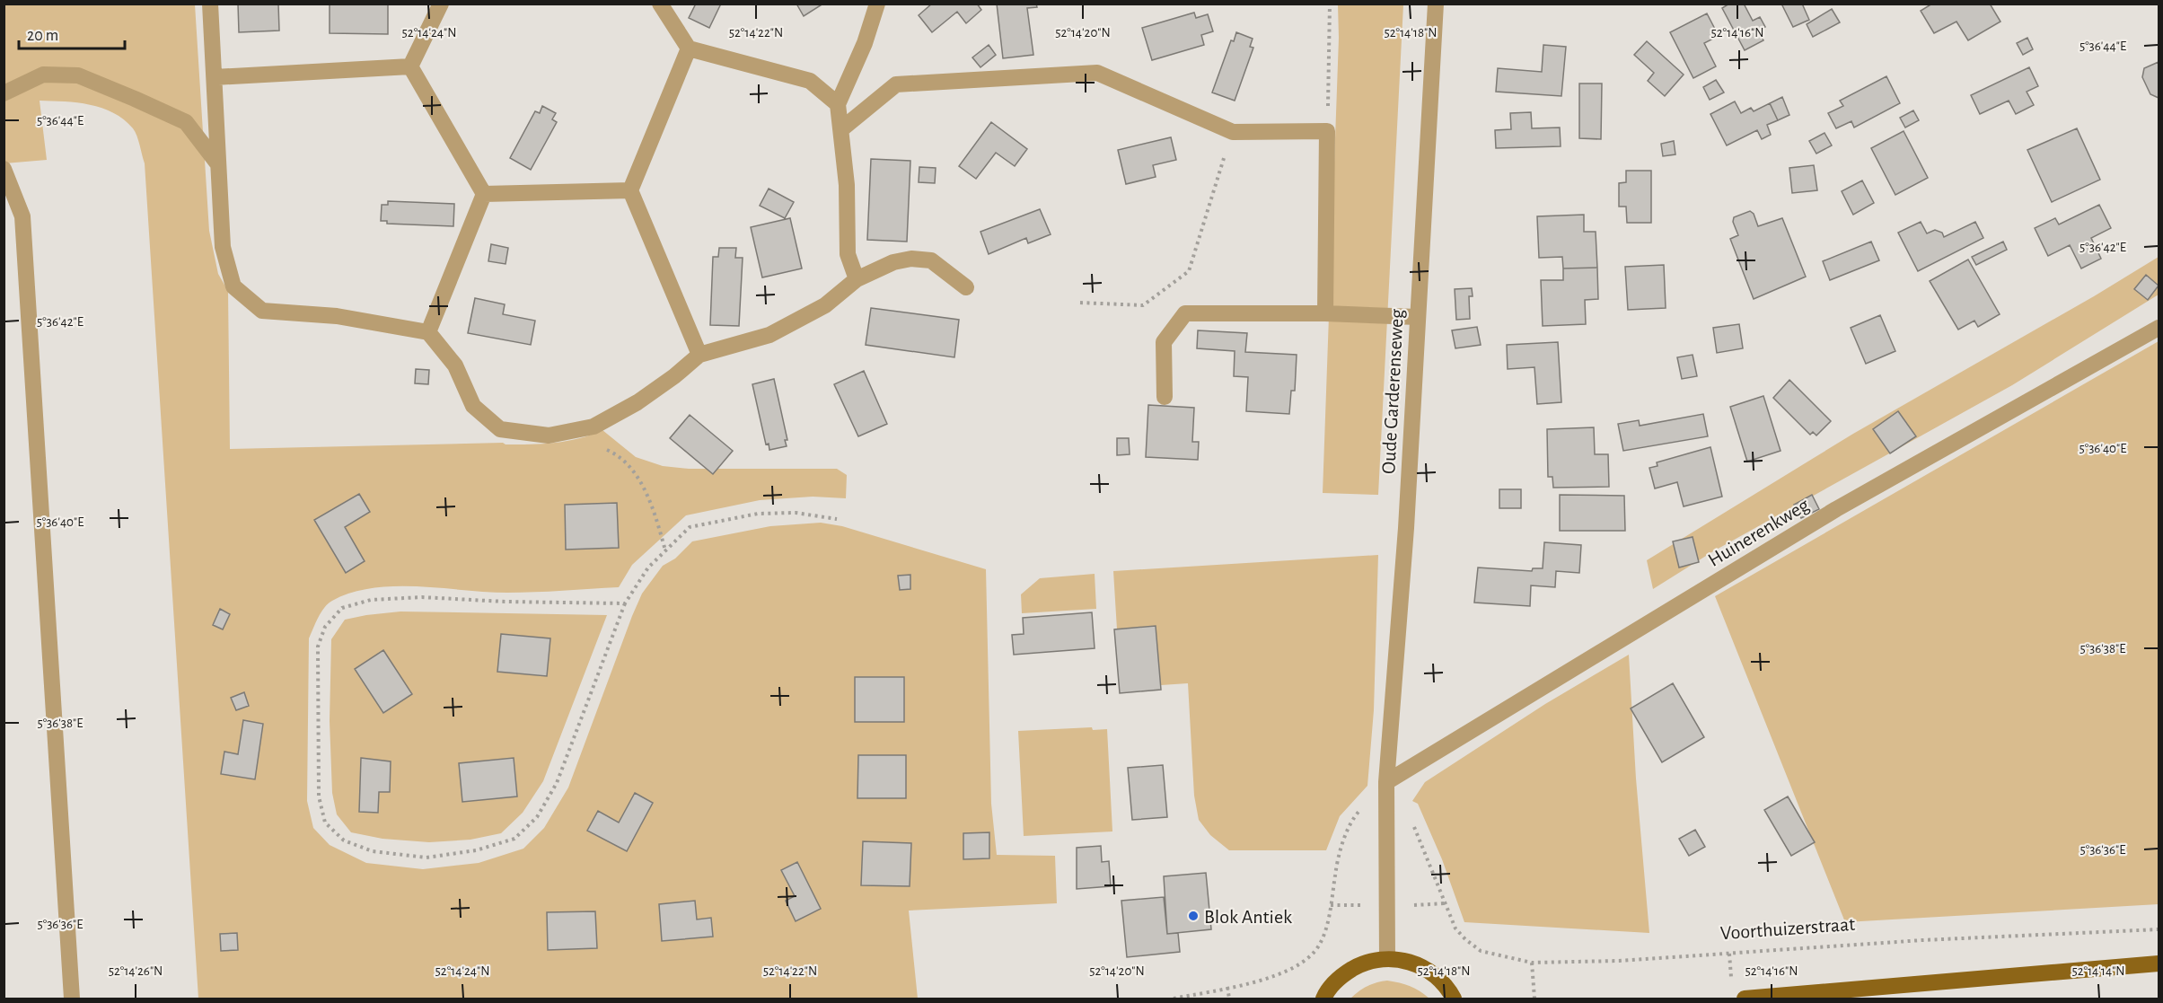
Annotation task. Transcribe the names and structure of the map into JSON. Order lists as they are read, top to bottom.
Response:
{
  "streets": {
    "street": ["Oude Garderenseweg", "Huinerenkweg"],
    "path": ["Voorthuizerstraat"]
  },
  "crossings": [
    ["Oude Garderenseweg", "Huinerenkweg"]
  ],
  "places": ["Blok Antiek"],
  "scale_bar": "20 m",
  "coordinates": [
    "52°14'24\"N",
    "52°14'22\"N",
    "52°14'20\"N",
    "52°14'18\"N",
    "52°14'16\"N",
    "5°36'44\"E",
    "5°36'42\"E",
    "5°36'40\"E",
    "5°36'38\"E",
    "5°36'36\"E",
    "52°14'26\"N",
    "52°14'14\"N"
  ]
}
